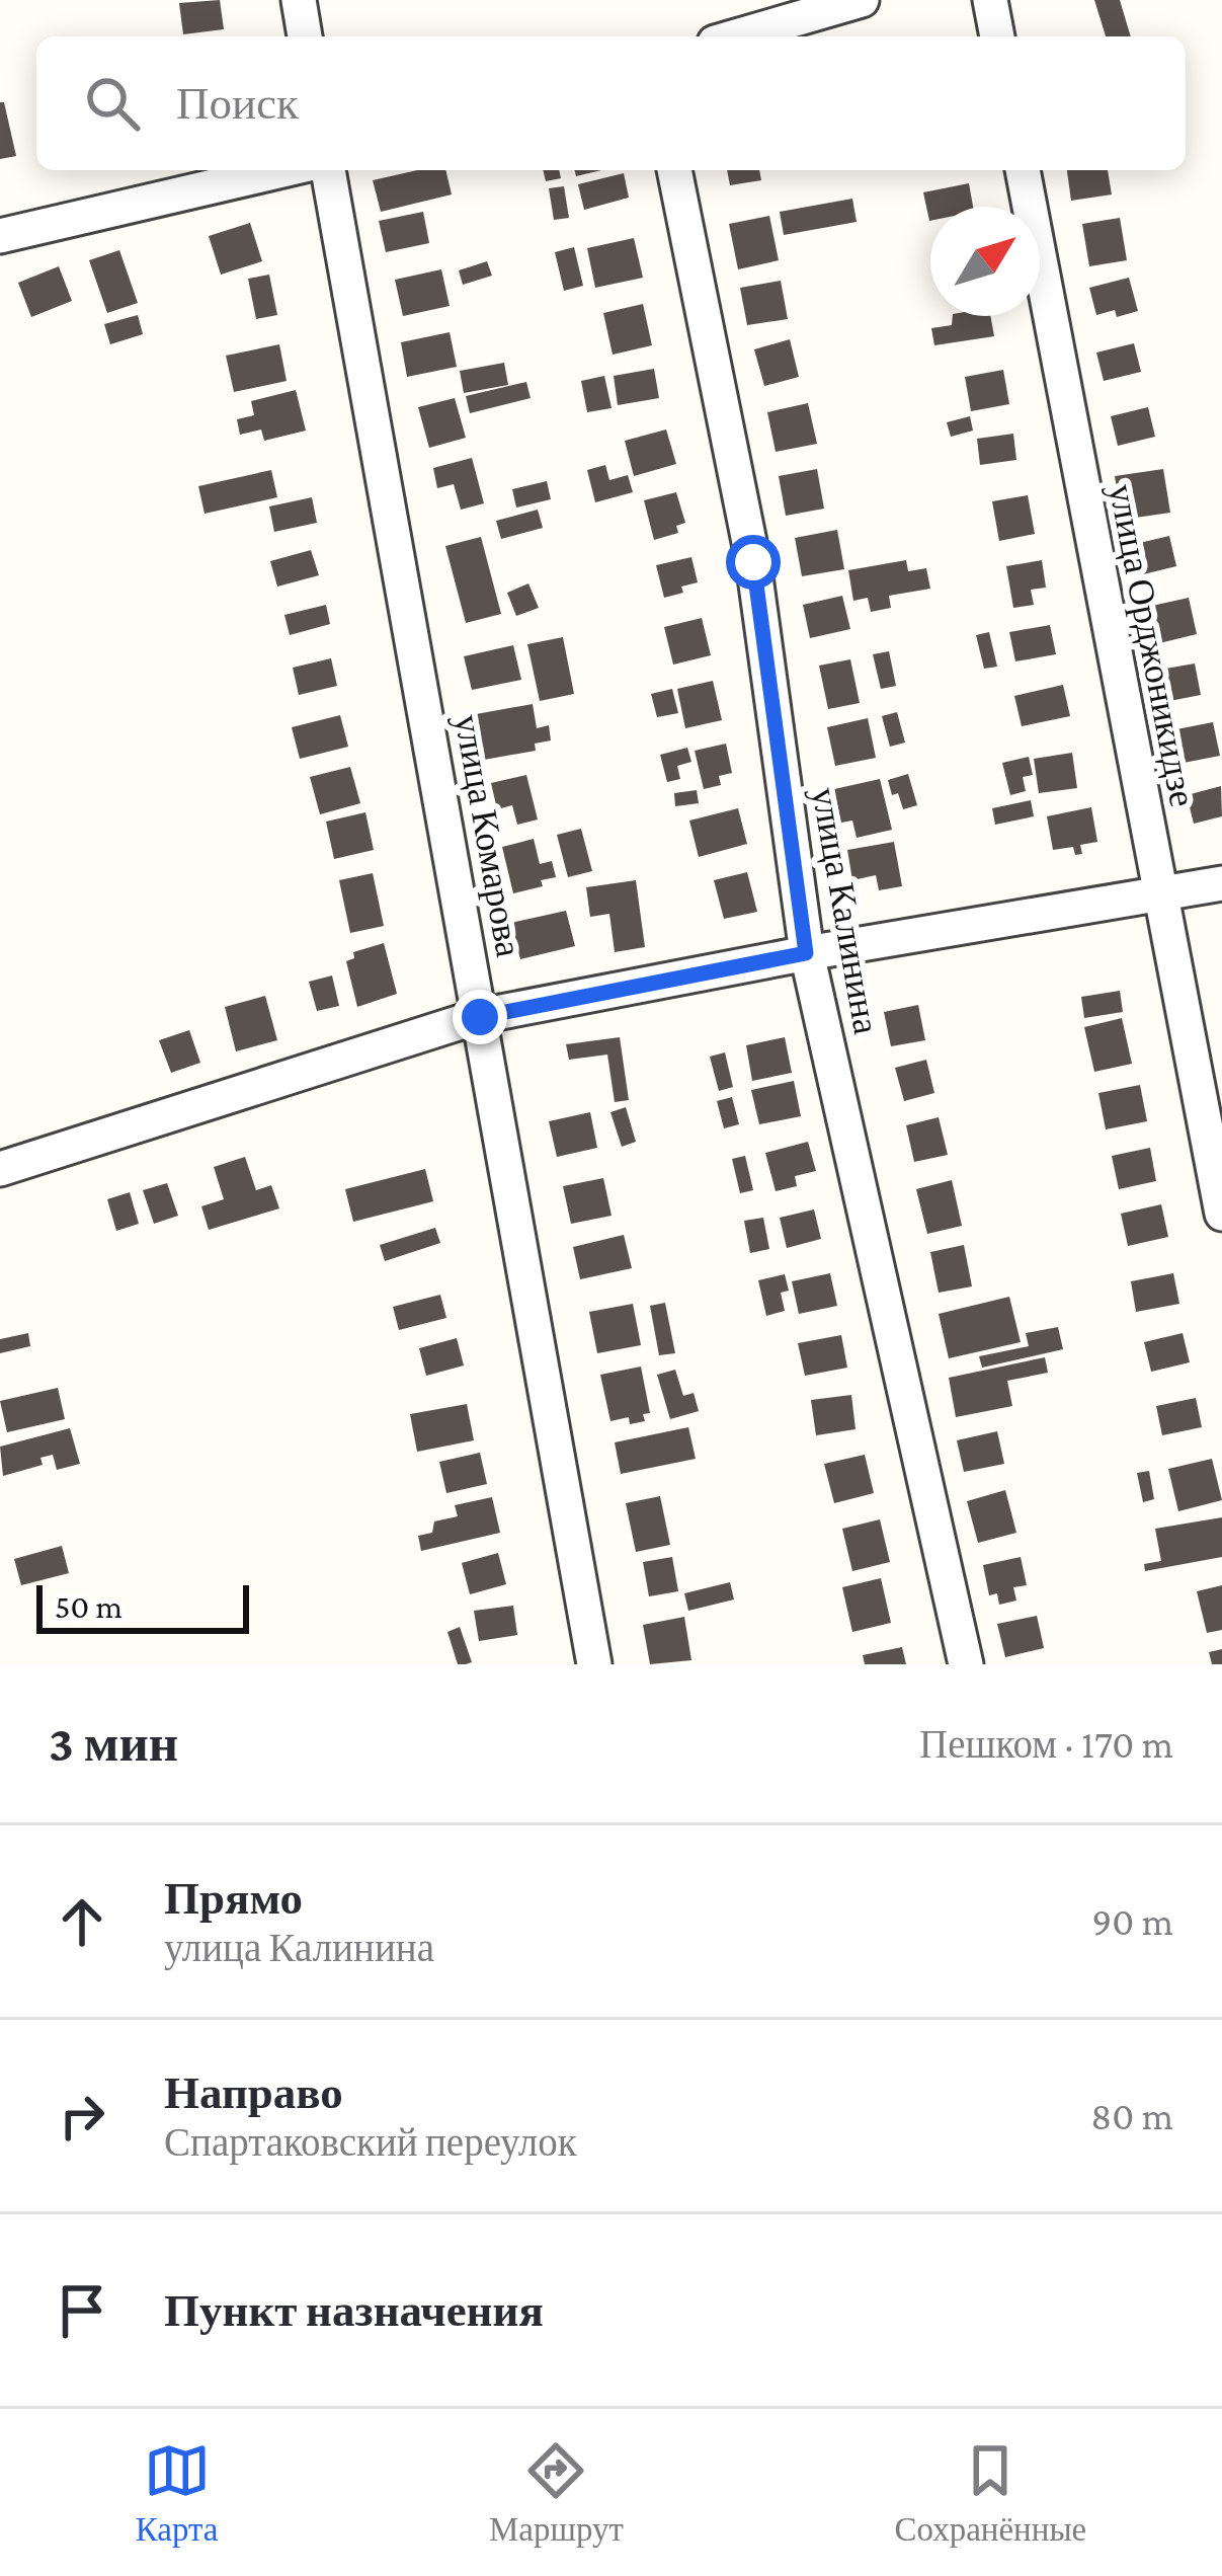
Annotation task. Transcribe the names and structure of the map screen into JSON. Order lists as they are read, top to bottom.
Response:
{
  "streets": {
    "street": ["улица Орджоникидзе", "улица Комарова", "улица Калинина"]
  },
  "scale_bar": "50 m",
  "north": "top right",
  "page": {
    "search": "Поиск",
    "scale": "50 m",
    "heading": ["3 мин", "Пешком · 170 m"],
    "list": [
      ["Прямо", "улица Калинина", "90 m"],
      ["Направо", "Спартаковский переулок", "80 m"],
      "Пункт назначения"
    ],
    "nav": ["Карта", "Маршрут", "Сохранённые"]
  }
}
